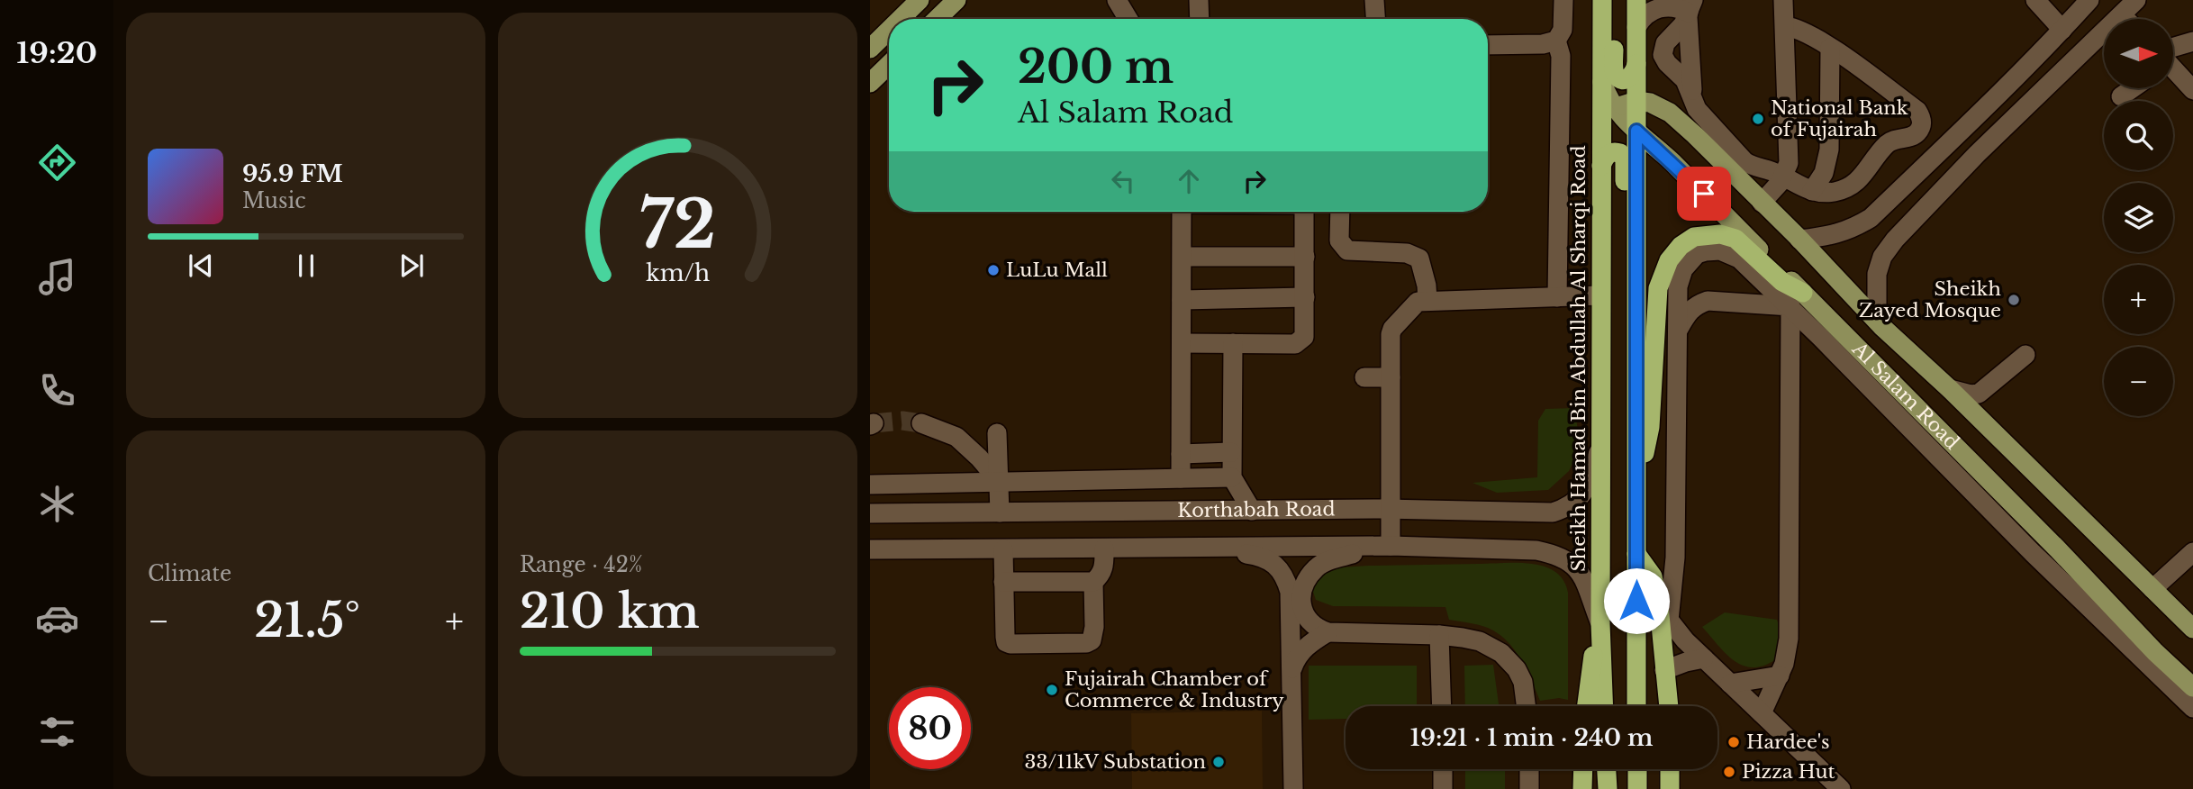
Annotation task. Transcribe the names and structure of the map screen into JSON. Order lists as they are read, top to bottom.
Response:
{
  "streets": {
    "highway": ["Sheikh Hamad Bin Abdullah Al Sharqi Road"],
    "main road": ["Al Salam Road"],
    "street": ["Korthabah Road"]
  },
  "crossings": [
    ["Sheikh Hamad Bin Abdullah Al Sharqi Road", "Al Salam Road"],
    ["Sheikh Hamad Bin Abdullah Al Sharqi Road", "Korthabah Road"]
  ],
  "places": [
    "National Bank of Fujairah",
    "LuLu Mall",
    "Sheikh Zayed Mosque",
    "Fujairah Chamber of Commerce & Industry",
    "Hardee's",
    "33/11kV Substation",
    "Pizza Hut"
  ],
  "north": "right",
  "page": {
    "tabs": "19:20",
    "map_buttons": ["+", "−"],
    "turn": ["200 m", "Al Salam Road"],
    "song": ["95.9 FM", "Music"],
    "tile": [
      "Climate",
      ["Range · 42%", "210 km"]
    ],
    "heat": ["−", "21.5°", "+"],
    "limit": "80",
    "trip": "19:21 · 1 min · 240 m",
    "gauge": ["72", "km/h"]
  }
}
